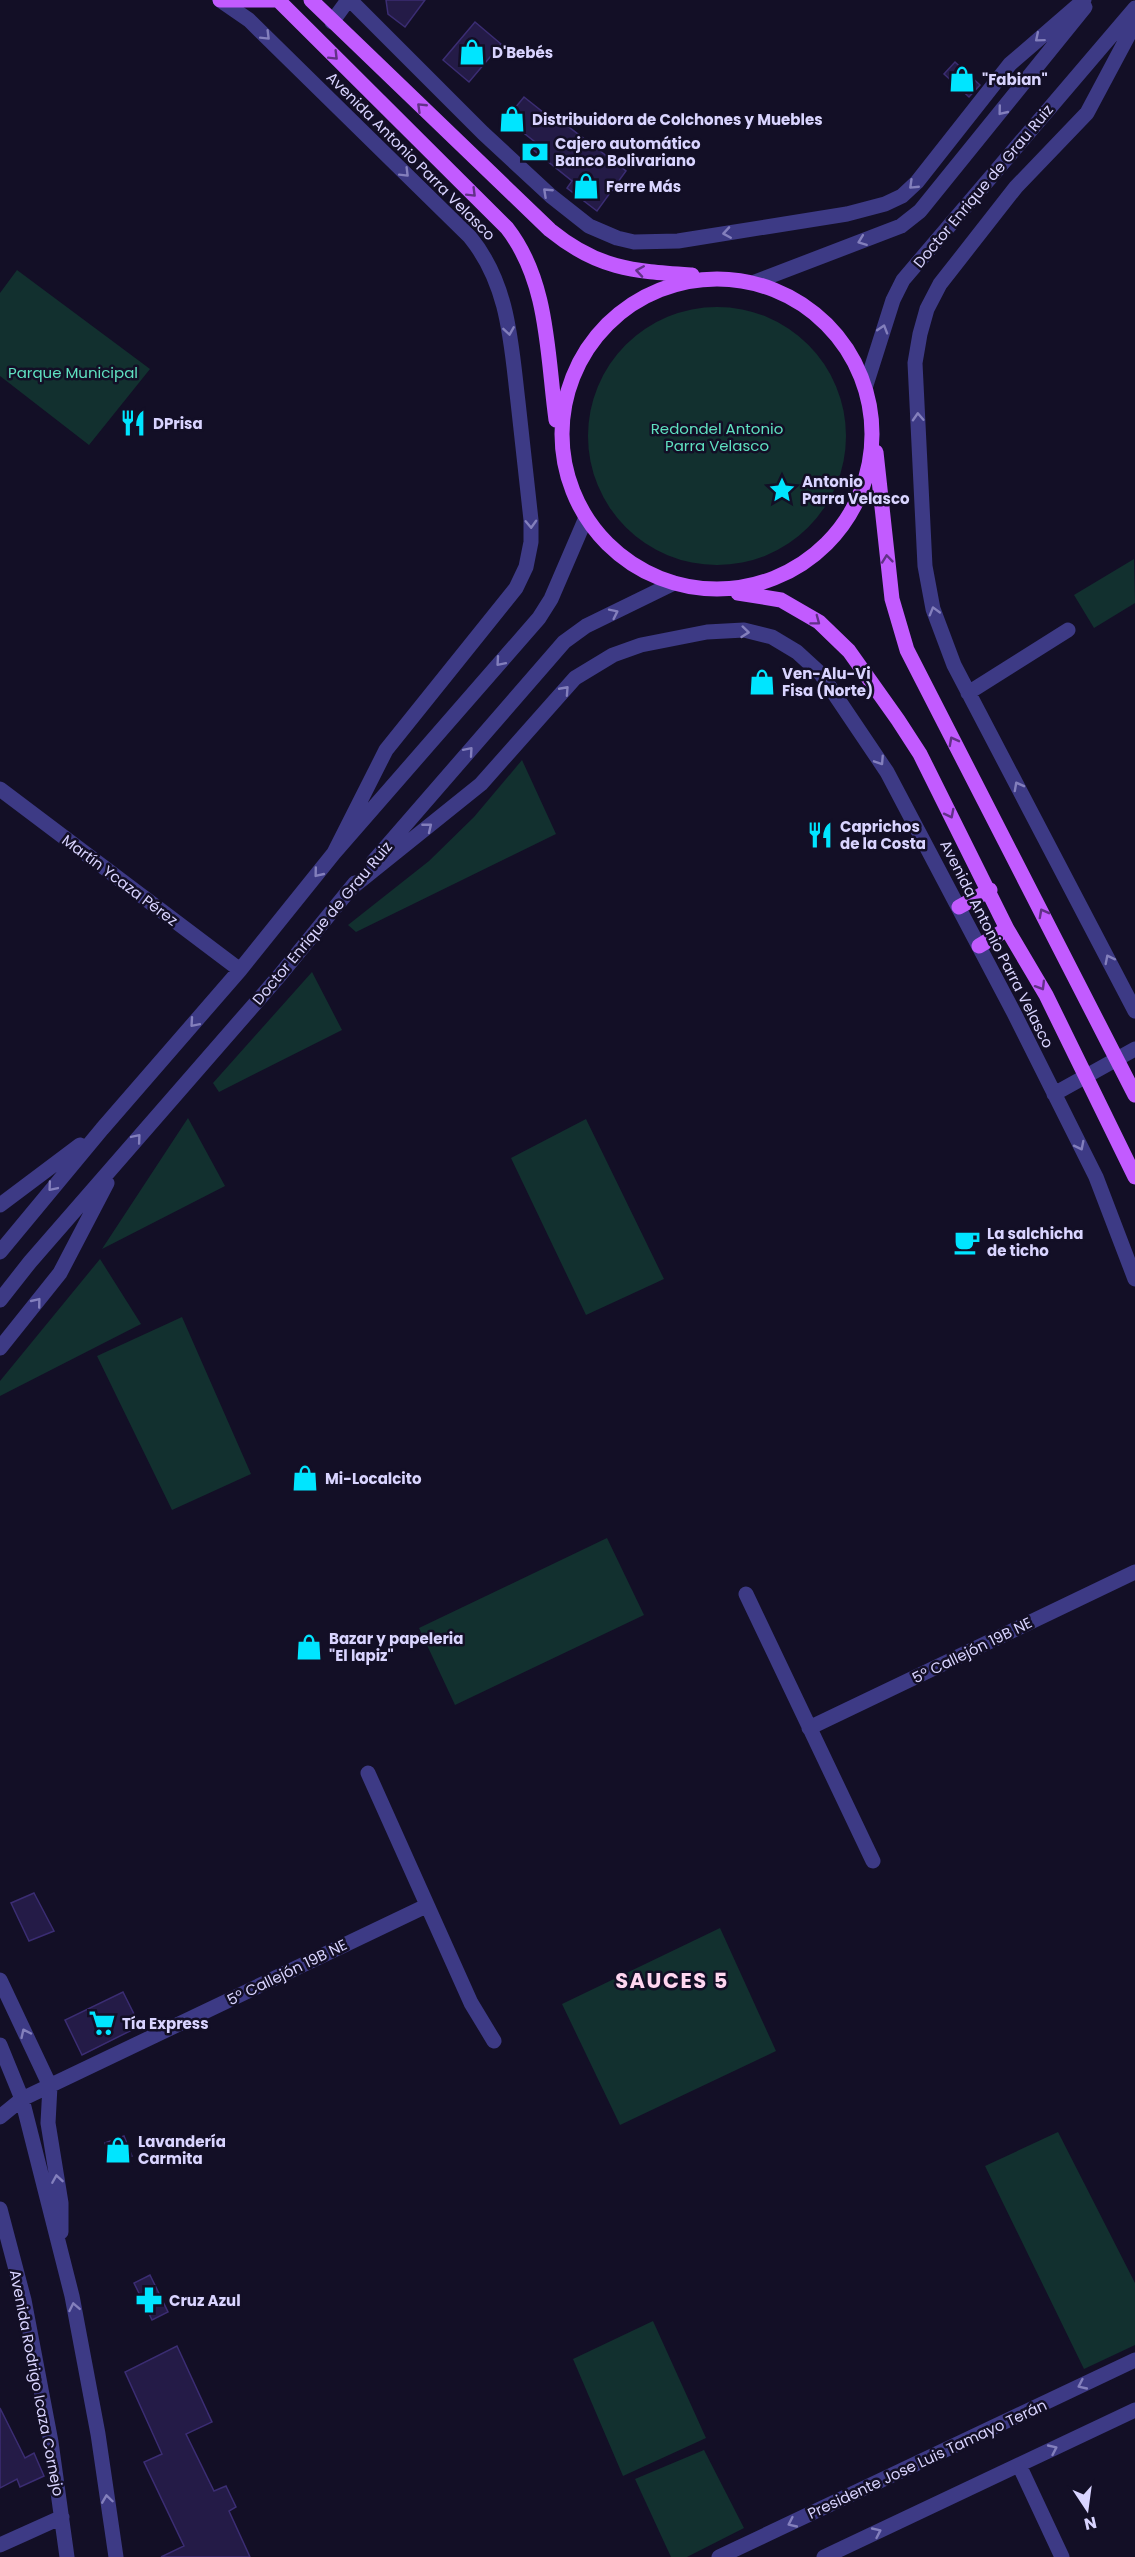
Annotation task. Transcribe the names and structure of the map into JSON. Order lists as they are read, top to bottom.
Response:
{
  "streets": {
    "main road": ["Avenida Antonio Parra Velasco"],
    "street": [
      "Doctor Enrique de Grau Ruiz",
      "Martín Ycaza Pérez",
      "5º Callejón 19B NE",
      "Avenida Rodrigo Icaza Cornejo",
      "Presidente Jose Luis Tamayo Terán"
    ]
  },
  "crossings": [
    ["Avenida Antonio Parra Velasco", "Doctor Enrique de Grau Ruiz"]
  ],
  "districts": ["SAUCES 5"],
  "parks": ["Parque Municipal", "Redondel Antonio Parra Velasco"],
  "places": {
    "shop": [
      "D'Bebés",
      "\"Fabian\"",
      "Distribuidora de Colchones y Muebles",
      "Ferre Más",
      "Ven-Alu-Vi Fisa (Norte)",
      "Mi-Localcito",
      "Bazar y papeleria \"El lapiz\"",
      "Lavandería Carmita"
    ],
    "bank": ["Cajero automático Banco Bolivariano"],
    "restaurant": ["DPrisa", "Caprichos de la Costa"],
    "place": ["Antonio Parra Velasco"],
    "cafe": ["La salchicha de ticho"],
    "supermarket": ["Tía Express"],
    "pharmacy": ["Cruz Azul"]
  },
  "north": "bottom"
}
